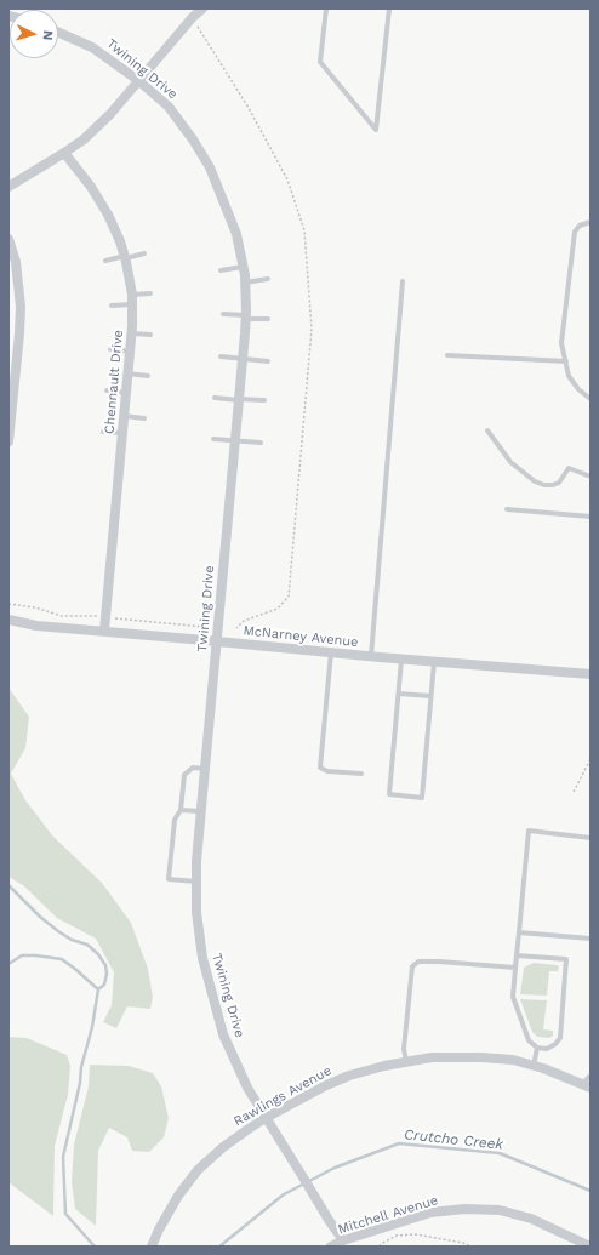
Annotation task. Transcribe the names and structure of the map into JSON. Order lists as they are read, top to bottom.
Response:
{
  "streets": {
    "street": [
      "Twining Drive",
      "Chennault Drive",
      "McNarney Avenue",
      "Rawlings Avenue",
      "Mitchell Avenue"
    ]
  },
  "crossings": [
    ["Twining Drive", "McNarney Avenue"],
    ["Twining Drive", "Rawlings Avenue"],
    ["Twining Drive", "Mitchell Avenue"],
    ["Chennault Drive", "McNarney Avenue"]
  ],
  "water": ["Crutcho Creek"],
  "north": "right"
}
